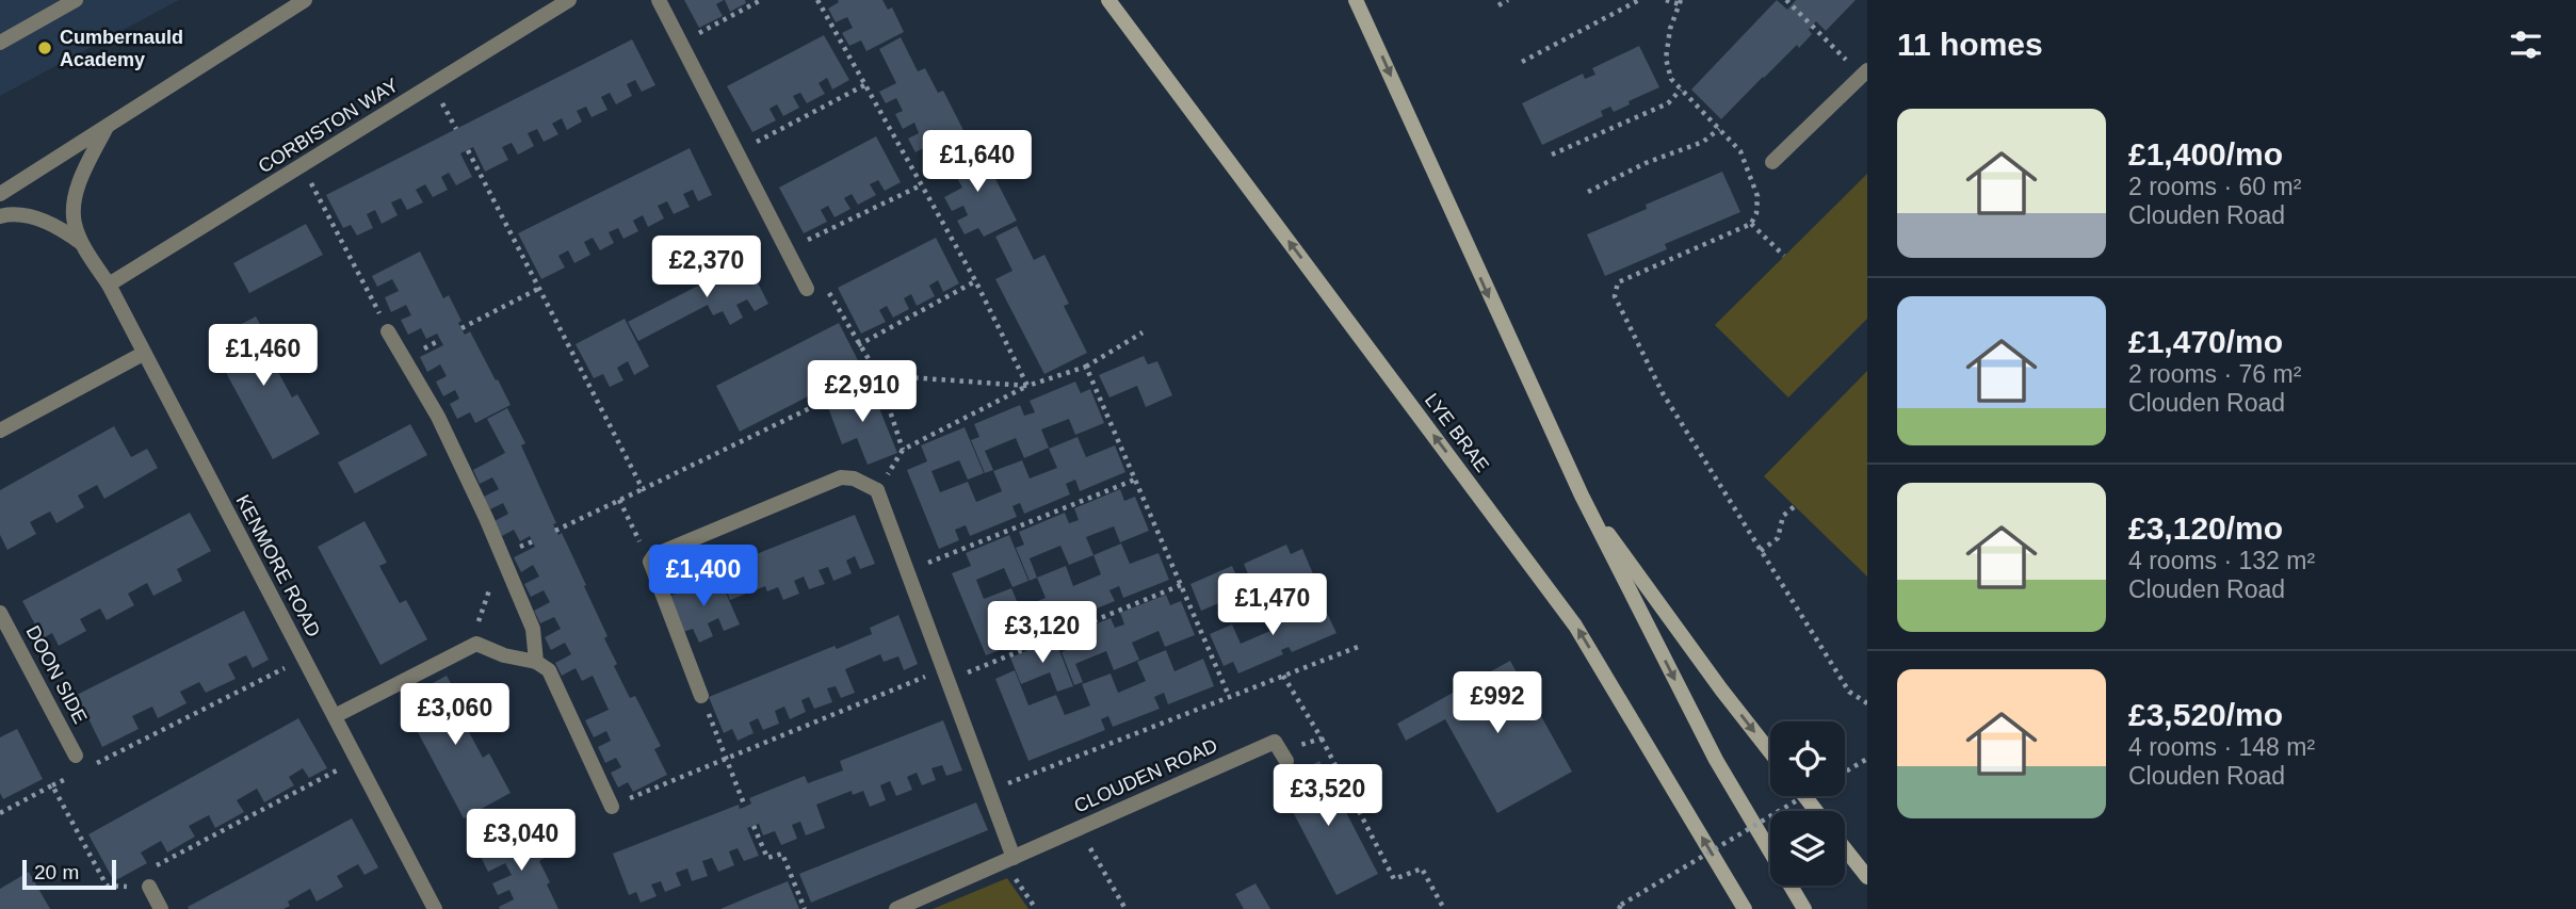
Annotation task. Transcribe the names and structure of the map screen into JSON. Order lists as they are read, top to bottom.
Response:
{
  "streets": {
    "main road": ["LYE BRAE"],
    "street": [
      "CORBISTON WAY",
      "KENMORE ROAD",
      "DOON SIDE",
      "CLOUDEN ROAD"
    ]
  },
  "crossings": [
    ["CORBISTON WAY", "KENMORE ROAD"]
  ],
  "places": ["Cumbernauld Academy"],
  "scale_bar": "20 m",
  "page": {
    "heading": "11 homes",
    "list": [
      {
        "name": "£1,400/mo",
        "note": "2 rooms · 60 m² · Clouden Road"
      },
      {
        "name": "£1,470/mo",
        "note": "2 rooms · 76 m² · Clouden Road"
      },
      {
        "name": "£3,120/mo",
        "note": "4 rooms · 132 m² · Clouden Road"
      },
      {
        "name": "£3,520/mo",
        "note": "4 rooms · 148 m² · Clouden Road"
      }
    ],
    "price": [
      "£1,640",
      "£2,370",
      "£1,460",
      "£2,910",
      "£1,400",
      "£1,470",
      "£3,120",
      "£992",
      "£3,060",
      "£3,520",
      "£3,040"
    ],
    "scale": "20 m"
  }
}
